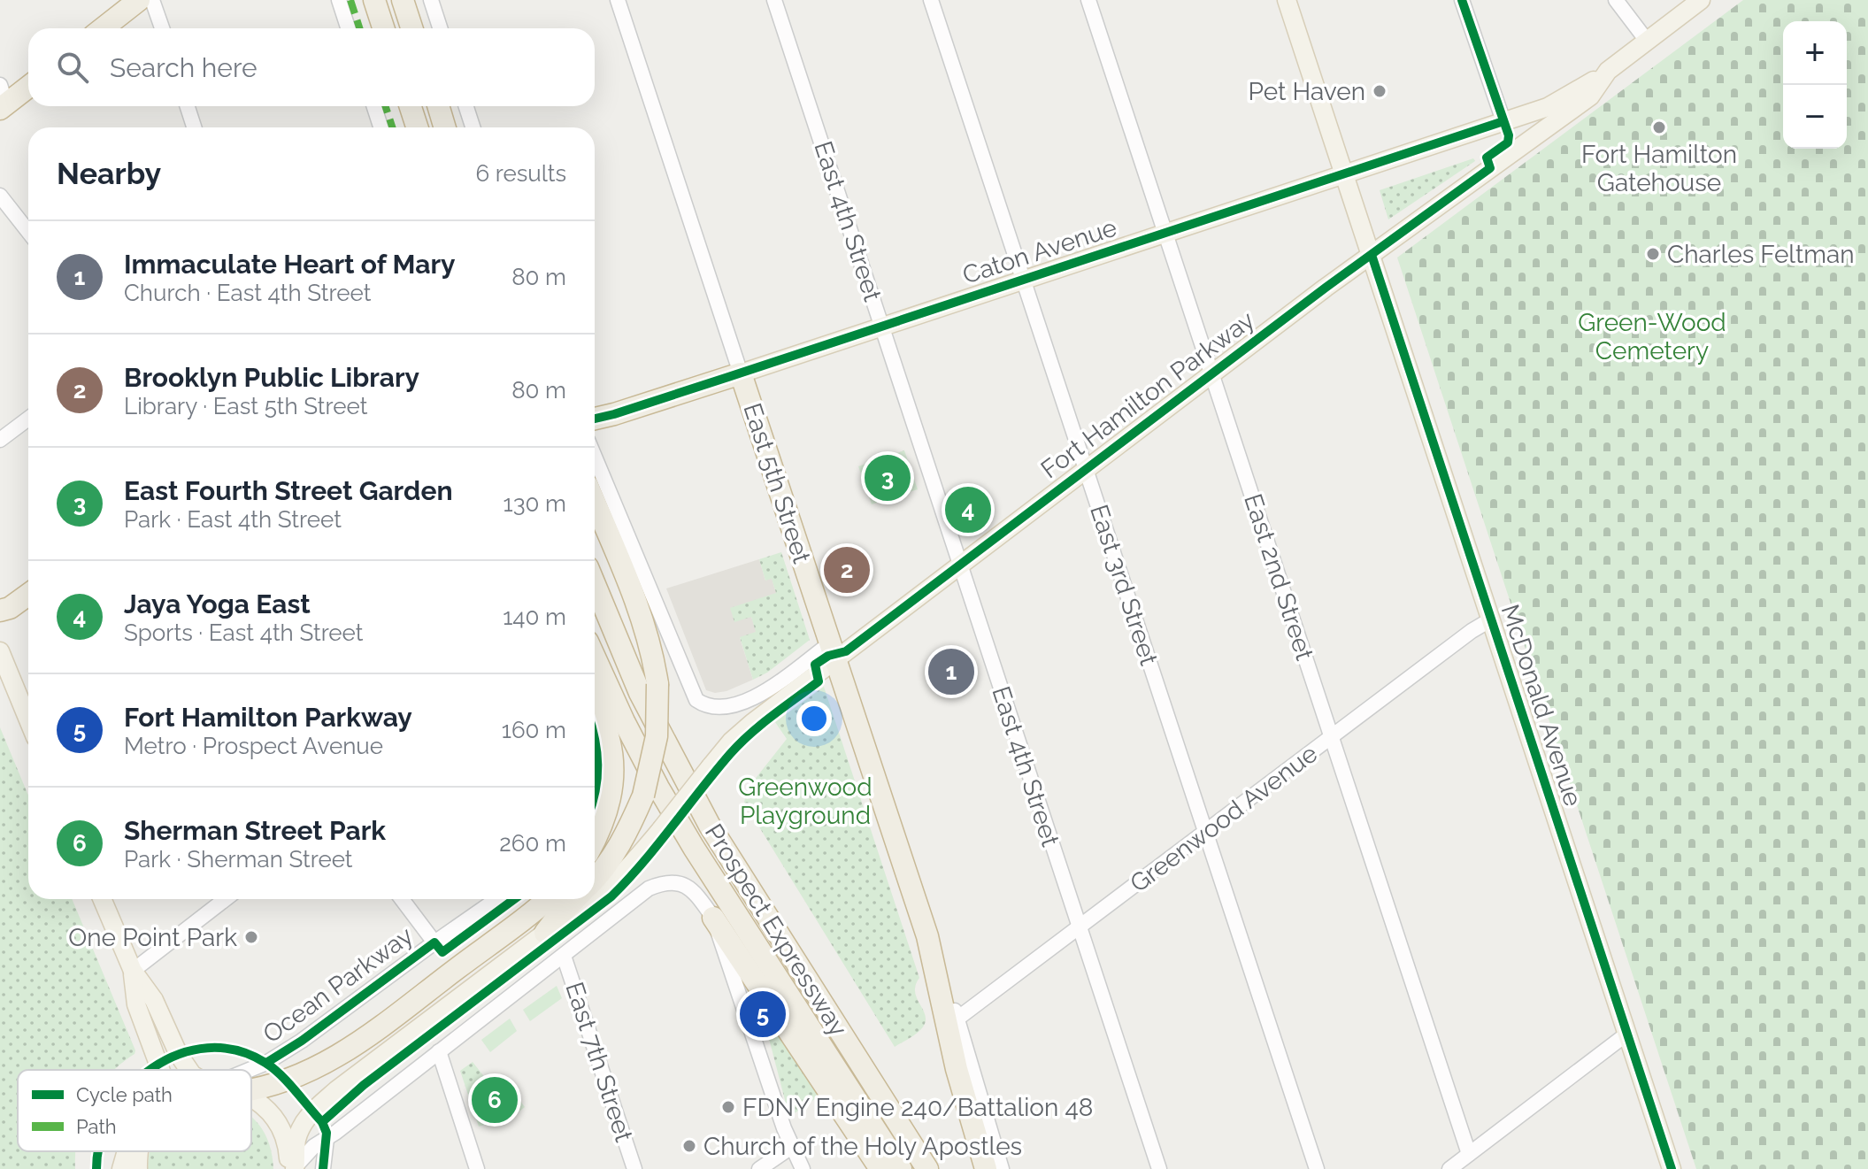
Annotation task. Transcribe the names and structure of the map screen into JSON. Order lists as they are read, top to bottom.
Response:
{
  "streets": {
    "highway": ["Caton Avenue", "East 5th Street", "Prospect Expressway"],
    "main road": ["Fort Hamilton Parkway", "McDonald Avenue"],
    "street": [
      "East 4th Street",
      "East 2nd Street",
      "East 3rd Street",
      "Greenwood Avenue",
      "Ocean Parkway",
      "East 7th Street"
    ]
  },
  "crossings": [
    ["East 4th Street", "Caton Avenue"],
    ["East 4th Street", "Fort Hamilton Parkway"],
    ["East 4th Street", "Greenwood Avenue"],
    ["Caton Avenue", "Fort Hamilton Parkway"],
    ["Caton Avenue", "East 5th Street"],
    ["Caton Avenue", "East 2nd Street"],
    ["Caton Avenue", "East 3rd Street"],
    ["Caton Avenue", "McDonald Avenue"],
    ["Fort Hamilton Parkway", "East 5th Street"],
    ["Fort Hamilton Parkway", "East 2nd Street"],
    ["Fort Hamilton Parkway", "East 3rd Street"],
    ["Fort Hamilton Parkway", "McDonald Avenue"],
    ["East 5th Street", "Greenwood Avenue"],
    ["East 2nd Street", "Greenwood Avenue"],
    ["East 3rd Street", "Greenwood Avenue"],
    ["McDonald Avenue", "Greenwood Avenue"]
  ],
  "parks": ["Green-Wood Cemetery", "Greenwood Playground"],
  "places": [
    "Pet Haven",
    "Fort Hamilton Gatehouse",
    "Charles Feltman",
    "One Point Park",
    "FDNY Engine 240/Battalion 48",
    "Church of the Holy Apostles"
  ],
  "legend": ["Cycle path", "Path"],
  "page": {
    "map_buttons": ["+", "−"],
    "search": "Search here",
    "heading": ["Nearby", "6 results"],
    "list": [
      {
        "mark": "1",
        "name": "Immaculate Heart of Mary",
        "note": "Church · East 4th Street",
        "value": "80 m"
      },
      {
        "mark": "2",
        "name": "Brooklyn Public Library",
        "note": "Library · East 5th Street",
        "value": "80 m"
      },
      {
        "mark": "3",
        "name": "East Fourth Street Garden",
        "note": "Park · East 4th Street",
        "value": "130 m"
      },
      {
        "mark": "4",
        "name": "Jaya Yoga East",
        "note": "Sports · East 4th Street",
        "value": "140 m"
      },
      {
        "mark": "5",
        "name": "Fort Hamilton Parkway",
        "note": "Metro · Prospect Avenue",
        "value": "160 m"
      },
      {
        "mark": "6",
        "name": "Sherman Street Park",
        "note": "Park · Sherman Street",
        "value": "260 m"
      }
    ],
    "pins": [
      "3",
      "4",
      "2",
      "1",
      "5",
      "6"
    ]
  }
}
